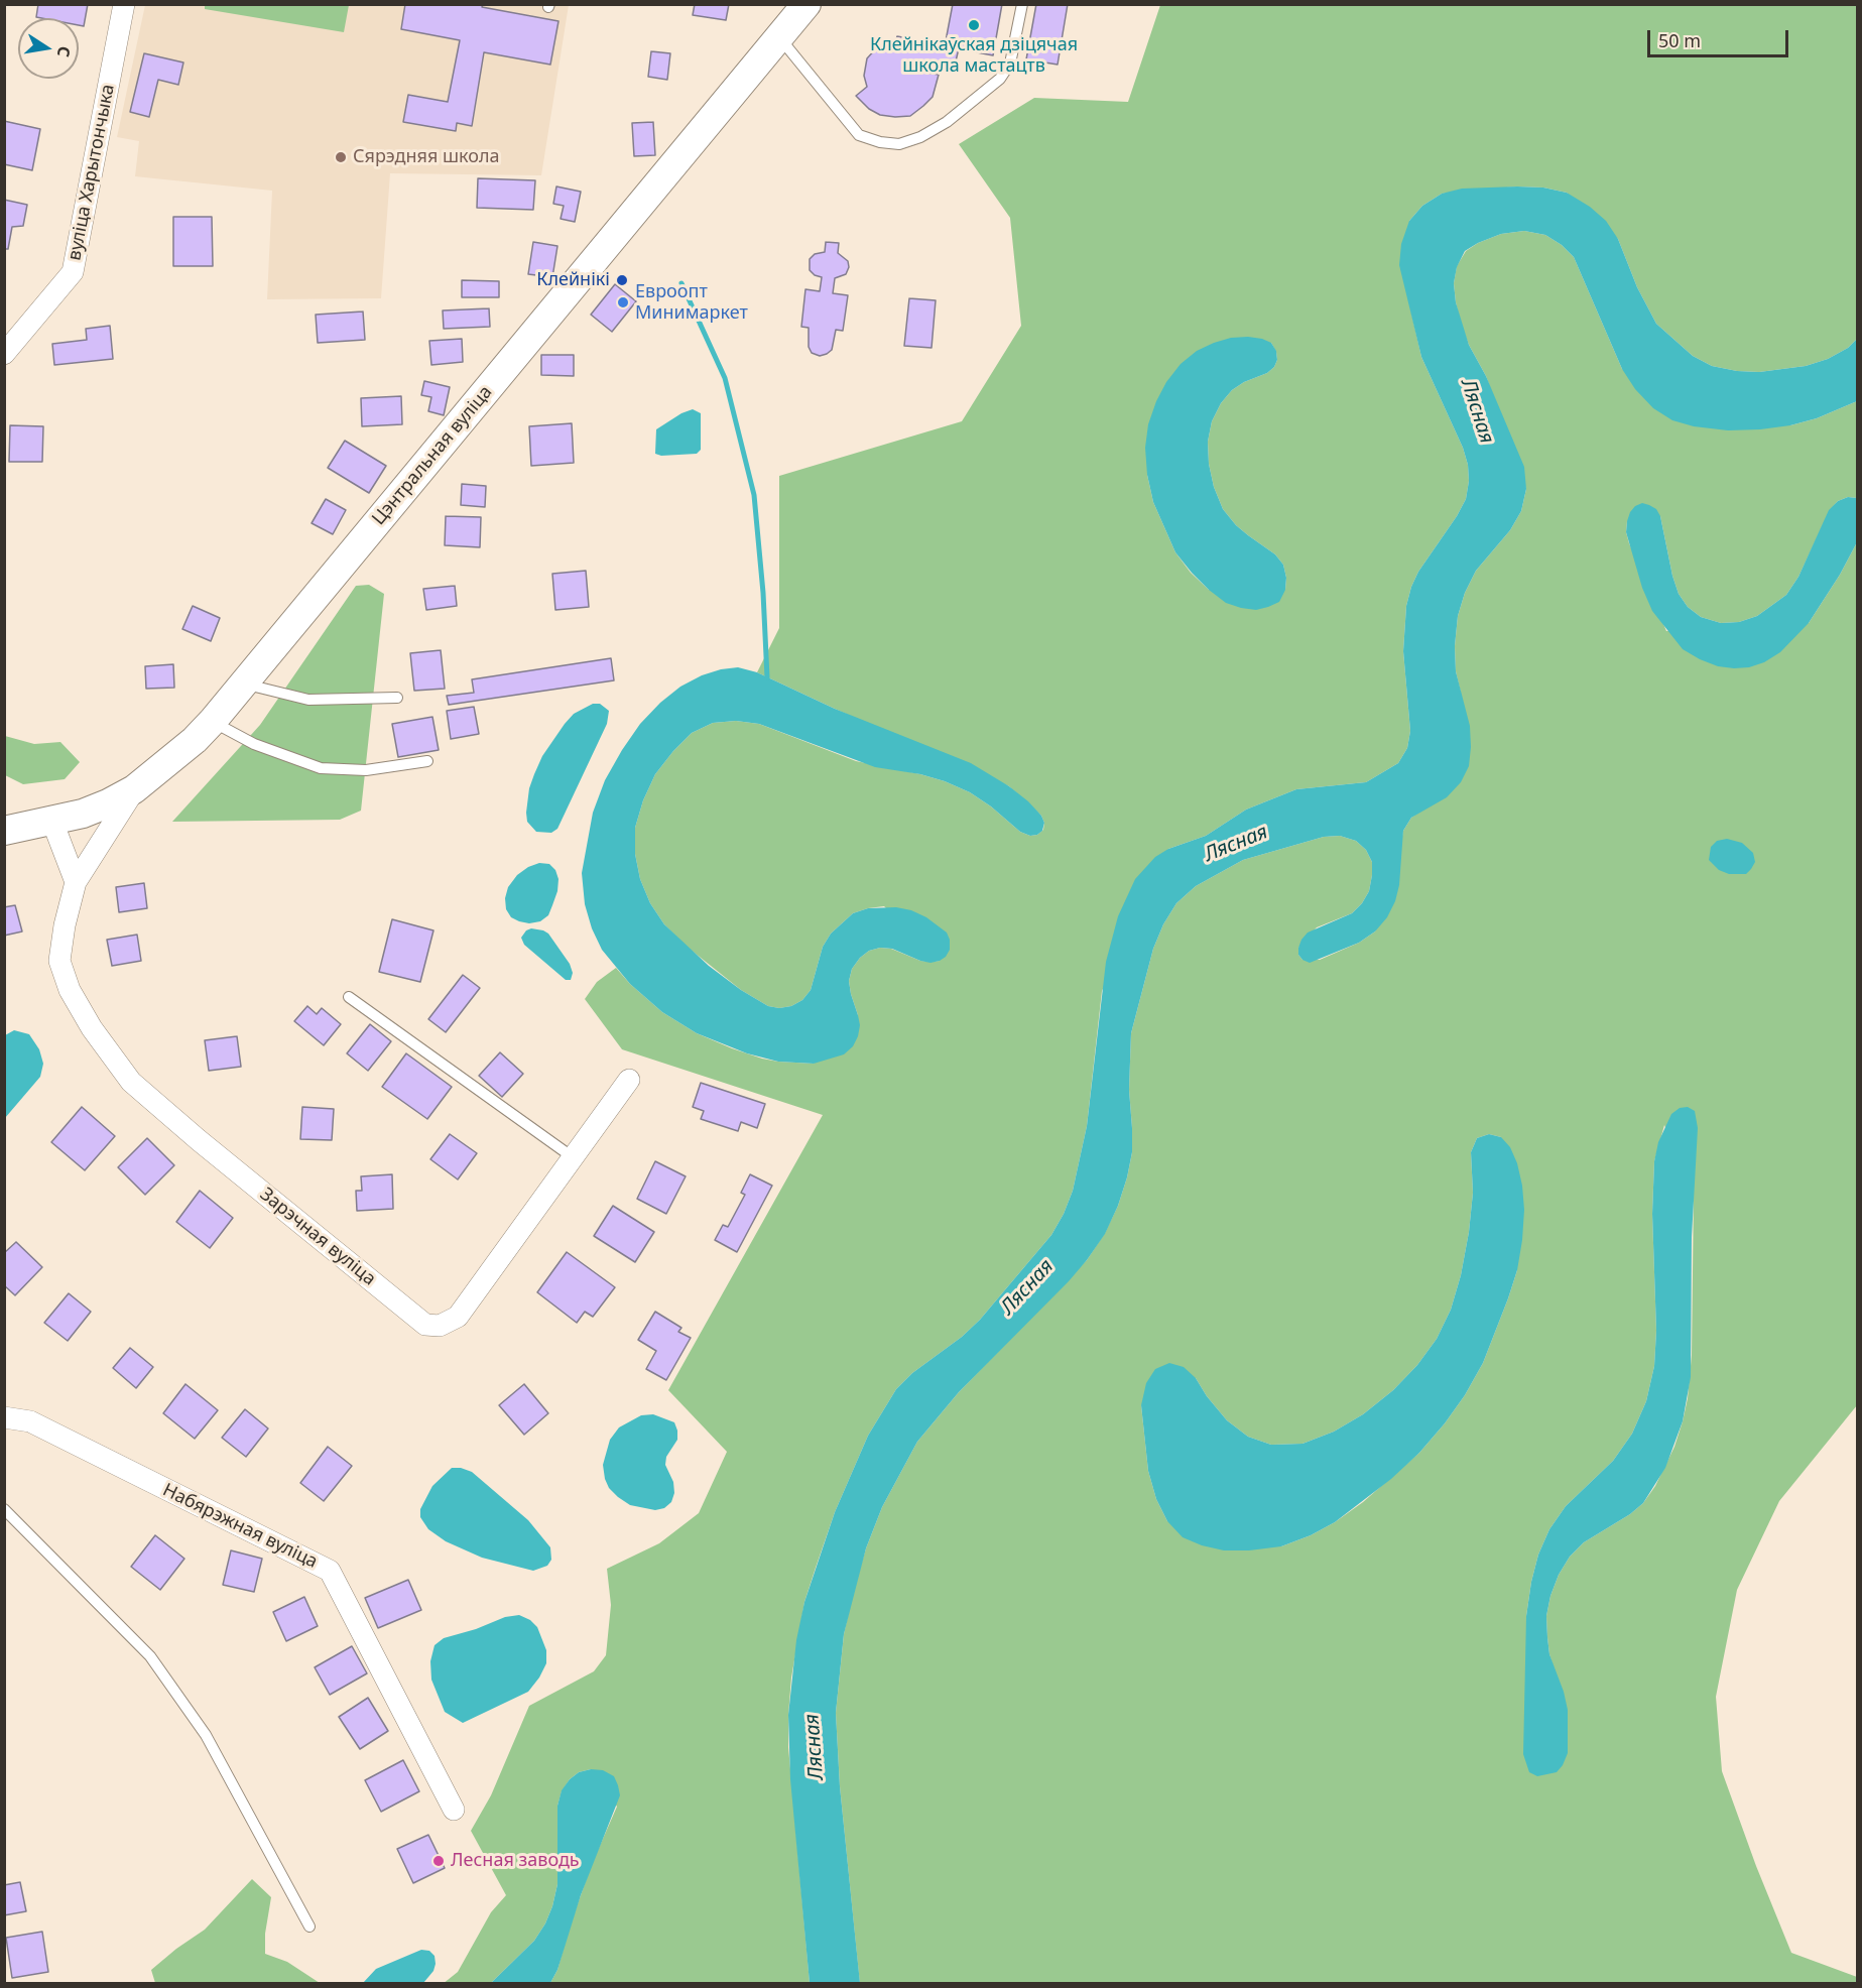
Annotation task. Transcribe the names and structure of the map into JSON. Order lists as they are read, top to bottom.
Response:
{
  "streets": {
    "street": [
      "вуліца Харытончыка",
      "Цэнтральная вуліца",
      "Зарэчная вуліца",
      "Набярэжная вуліца"
    ]
  },
  "crossings": [
    ["Цэнтральная вуліца", "Зарэчная вуліца"]
  ],
  "water": ["Лясная"],
  "places": [
    "Клейнікаўская дзіцячая школа мастацтв",
    "Сярэдняя школа",
    "Клейнікі",
    "Евроопт Минимаркет",
    "Лесная заводь"
  ],
  "scale_bar": "50 m",
  "north": "right"
}
